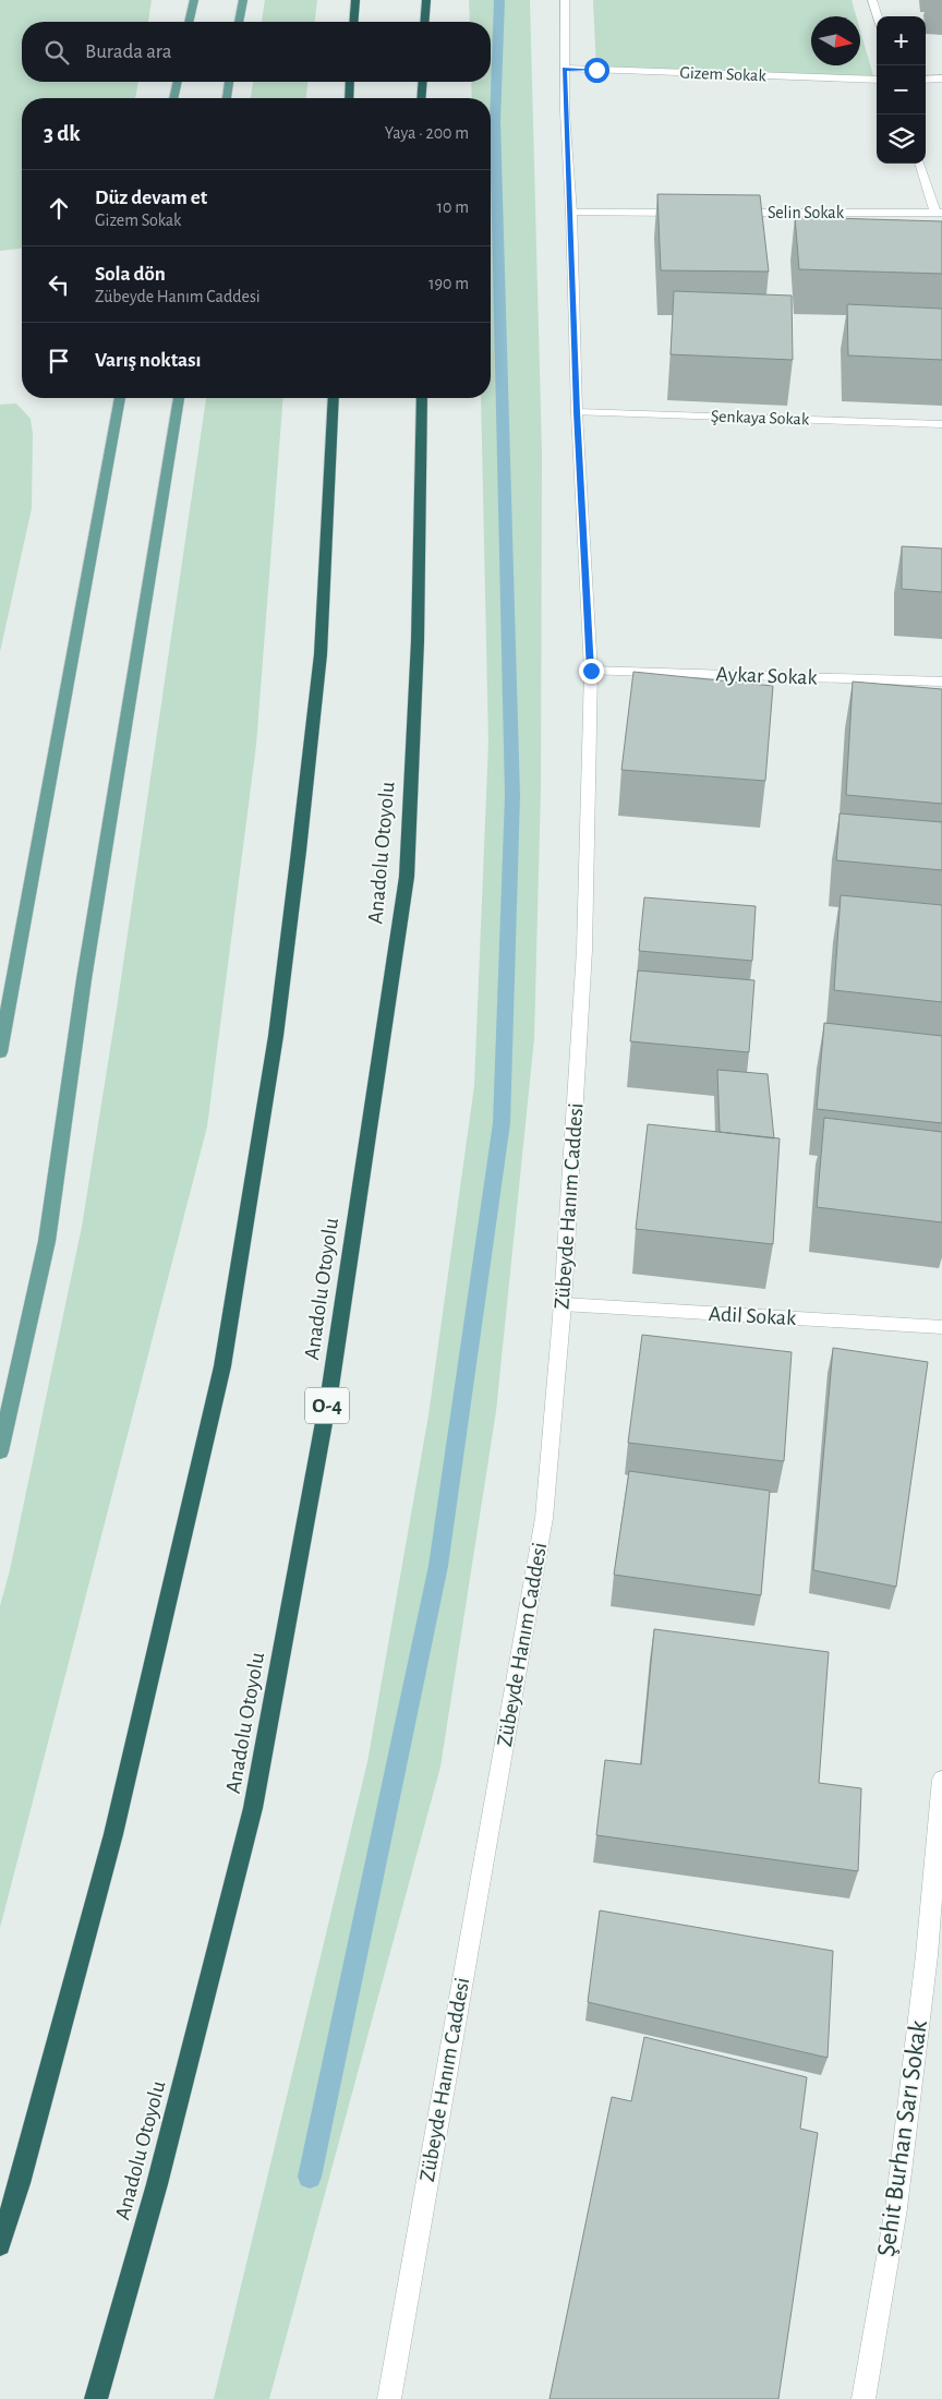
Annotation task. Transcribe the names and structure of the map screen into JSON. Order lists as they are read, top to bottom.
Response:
{
  "streets": {
    "highway": ["Anadolu Otoyolu", "O-4"],
    "street": [
      "Gizem Sokak",
      "Selin Sokak",
      "Şenkaya Sokak",
      "Aykar Sokak",
      "Zübeyde Hanım Caddesi",
      "Adil Sokak",
      "Şehit Burhan Sarı Sokak"
    ]
  },
  "crossings": [
    ["Gizem Sokak", "Zübeyde Hanım Caddesi"],
    ["Şenkaya Sokak", "Zübeyde Hanım Caddesi"],
    ["Aykar Sokak", "Zübeyde Hanım Caddesi"],
    ["Zübeyde Hanım Caddesi", "Adil Sokak"]
  ],
  "north": "right",
  "page": {
    "map_buttons": ["+", "−"],
    "search": "Burada ara",
    "heading": ["3 dk", "Yaya · 200 m"],
    "list": [
      ["Düz devam et", "Gizem Sokak", "10 m"],
      ["Sola dön", "Zübeyde Hanım Caddesi", "190 m"],
      "Varış noktası"
    ]
  }
}
